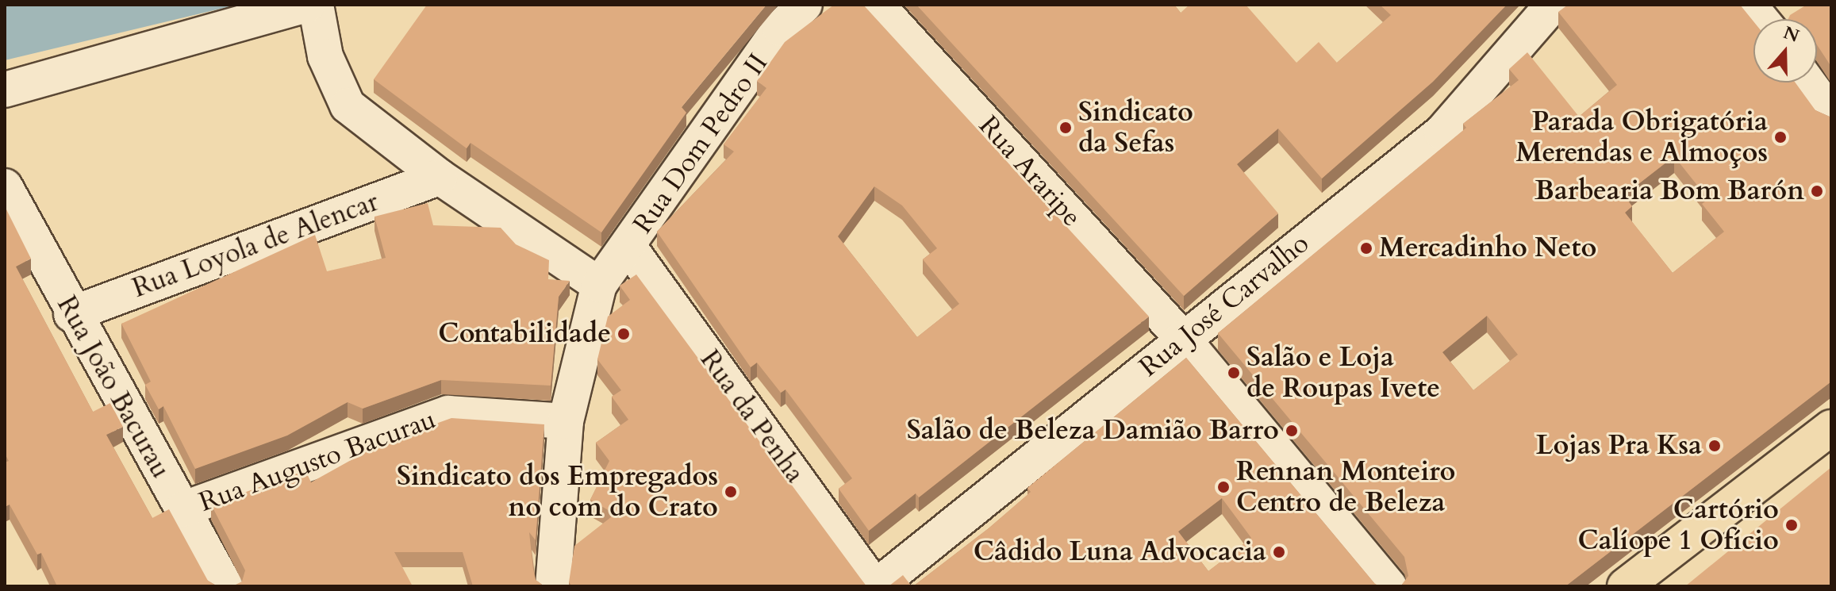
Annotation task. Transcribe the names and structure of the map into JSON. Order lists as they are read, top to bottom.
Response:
{
  "streets": {
    "street": [
      "Rua Dom Pedro II",
      "Rua Araripe",
      "Rua Loyola de Alencar",
      "Rua José Carvalho",
      "Rua João Bacurau",
      "Rua da Penha",
      "Rua Augusto Bacurau"
    ]
  },
  "crossings": [
    ["Rua Dom Pedro II", "Rua da Penha"],
    ["Rua Araripe", "Rua José Carvalho"],
    ["Rua Loyola de Alencar", "Rua João Bacurau"],
    ["Rua José Carvalho", "Rua da Penha"],
    ["Rua João Bacurau", "Rua Augusto Bacurau"]
  ],
  "places": [
    "Sindicato da Sefas",
    "Parada Obrigatória Merendas e Almoços",
    "Barbearia Bom Barón",
    "Mercadinho Neto",
    "Contabilidade",
    "Salão e Loja de Roupas Ivete",
    "Salão de Beleza Damião Barro",
    "Lojas Pra Ksa",
    "Rennan Monteiro Centro de Beleza",
    "Sindicato dos Empregados no com do Crato",
    "Cartório Calíope 1 Ofício",
    "Câdido Luna Advocacia"
  ],
  "north": "top"
}
